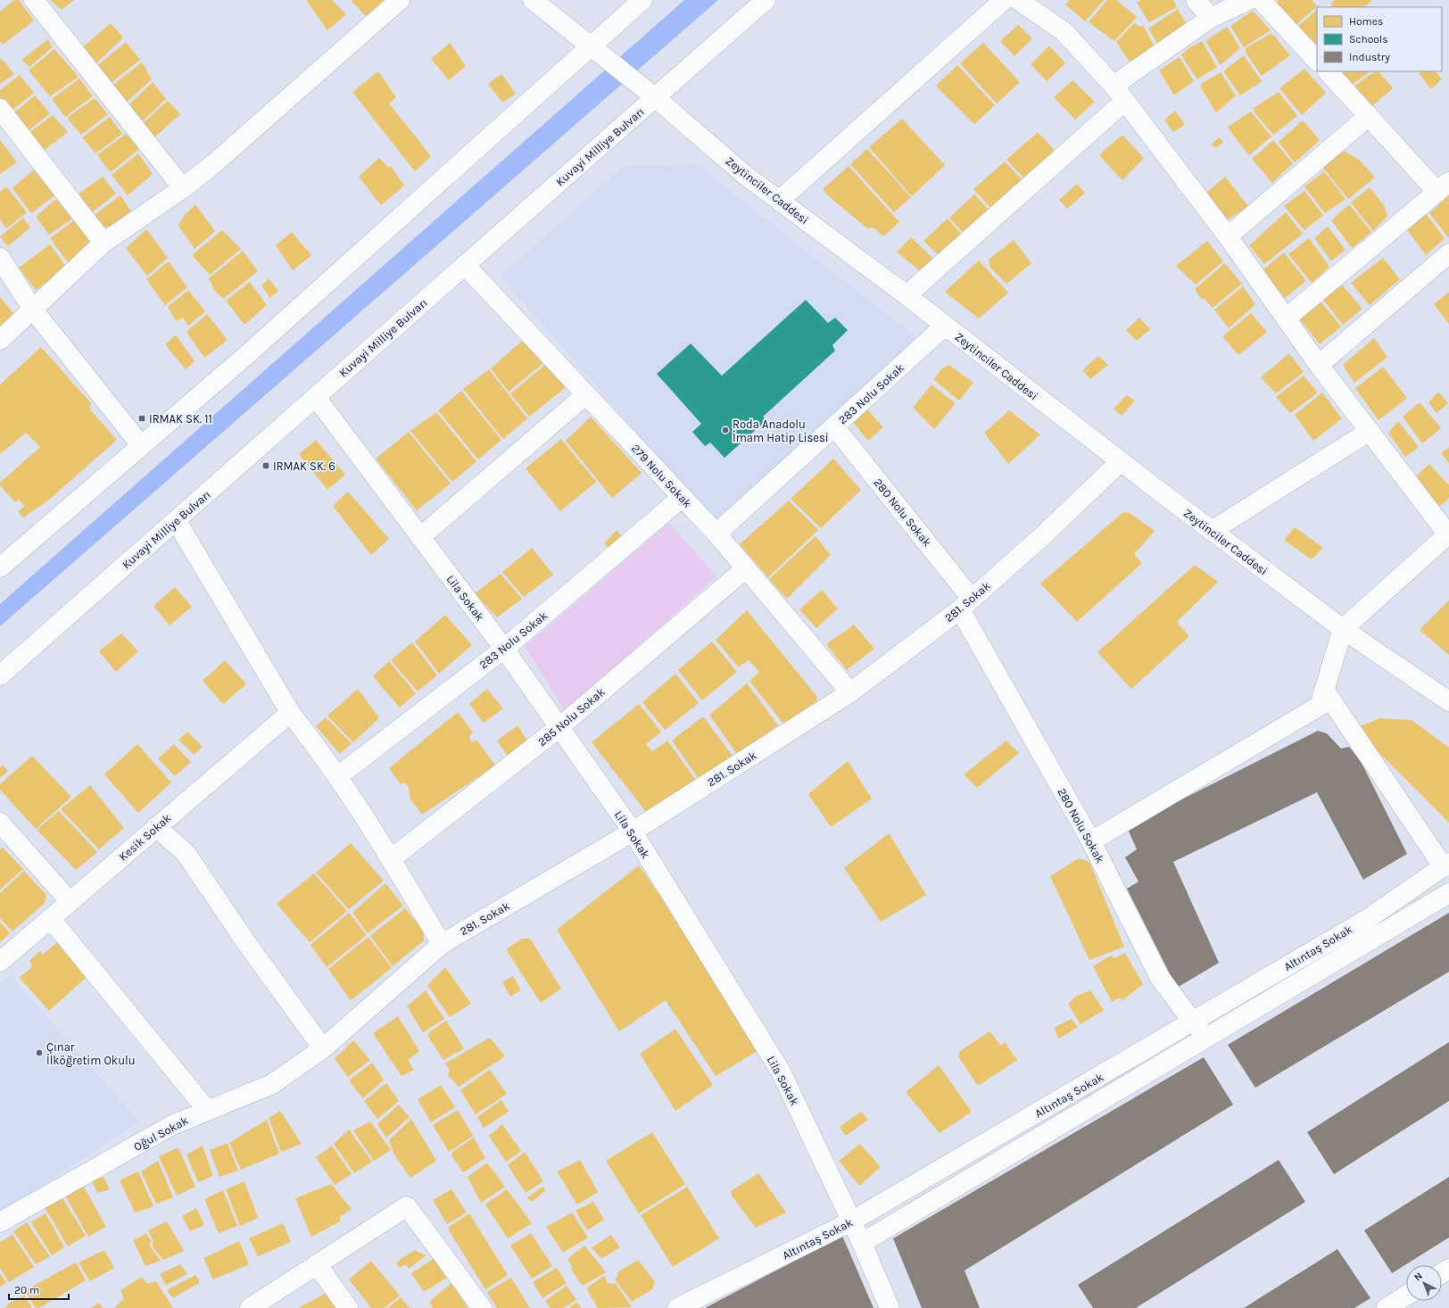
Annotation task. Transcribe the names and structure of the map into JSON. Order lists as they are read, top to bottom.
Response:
{
  "streets": {
    "street": [
      "Kuvayi Milliye Bulvarı",
      "Zeytinciler Caddesi",
      "283 Nolu Sokak",
      "279 Nolu Sokak",
      "280 Nolu Sokak",
      "Lila Sokak",
      "281. Sokak",
      "285 Nolu Sokak",
      "Kesik Sokak",
      "Altıntaş Sokak",
      "Oğul Sokak"
    ]
  },
  "crossings": [
    ["Kuvayi Milliye Bulvarı", "Zeytinciler Caddesi"],
    ["Kuvayi Milliye Bulvarı", "279 Nolu Sokak"],
    ["Kuvayi Milliye Bulvarı", "Lila Sokak"],
    ["Zeytinciler Caddesi", "283 Nolu Sokak"],
    ["Zeytinciler Caddesi", "281. Sokak"],
    ["283 Nolu Sokak", "279 Nolu Sokak"],
    ["283 Nolu Sokak", "280 Nolu Sokak"],
    ["283 Nolu Sokak", "Lila Sokak"],
    ["279 Nolu Sokak", "281. Sokak"],
    ["279 Nolu Sokak", "285 Nolu Sokak"],
    ["280 Nolu Sokak", "281. Sokak"],
    ["280 Nolu Sokak", "Altıntaş Sokak"],
    ["Lila Sokak", "281. Sokak"],
    ["Lila Sokak", "285 Nolu Sokak"],
    ["Lila Sokak", "Altıntaş Sokak"],
    ["281. Sokak", "Oğul Sokak"]
  ],
  "places": {
    "transit": ["IRMAK SK. 11", "IRMAK SK. 6"],
    "other": ["Roda Anadolu İmam Hatip Lisesi", "Çınar İlköğretim Okulu"]
  },
  "legend": ["Homes", "Schools", "Industry"],
  "scale_bar": "20 m",
  "north": "top left"
}
